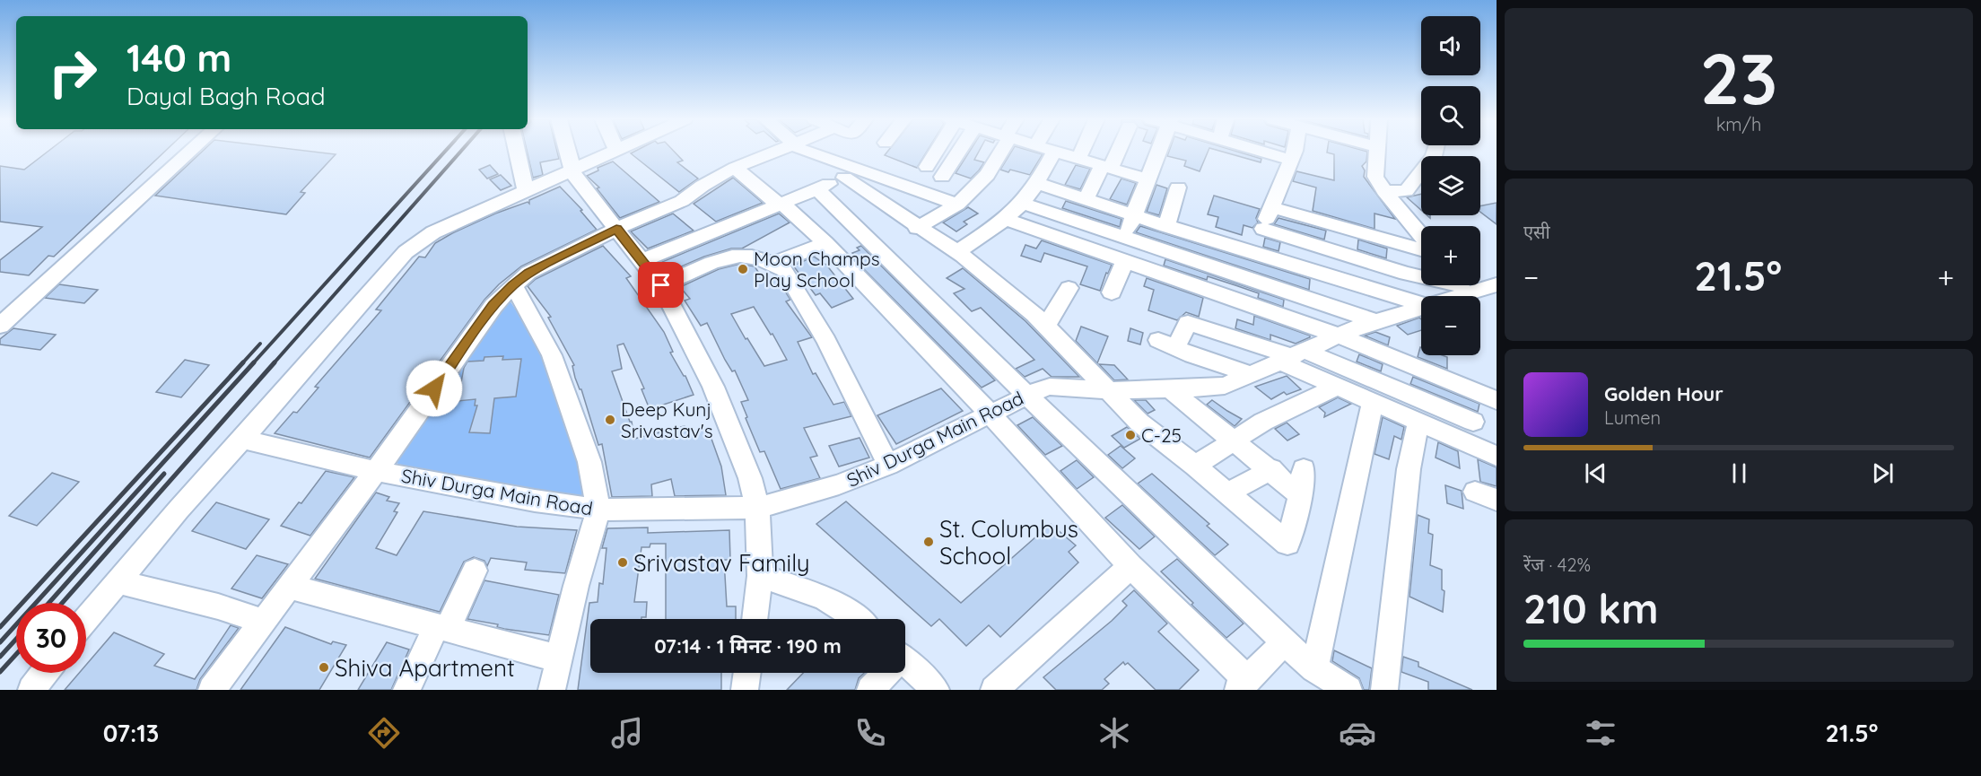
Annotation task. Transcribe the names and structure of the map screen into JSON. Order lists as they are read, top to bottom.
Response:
{
  "streets": {
    "street": ["Shiv Durga Main Road"]
  },
  "places": [
    "Moon Champs Play School",
    "Deep Kunj Srivastav's",
    "C-25",
    "St. Columbus School",
    "Srivastav Family",
    "Shiva Apartment"
  ],
  "page": {
    "tile": [
      ["23", "km/h"],
      "एसी",
      ["रेंज · 42%", "210 km"]
    ],
    "map_buttons": ["+", "−"],
    "turn": ["140 m", "Dayal Bagh Road"],
    "heat": ["−", "21.5°", "+"],
    "song": ["Golden Hour", "Lumen"],
    "limit": "30",
    "trip": "07:14 · 1 मिनट · 190 m",
    "tabs": ["07:13", "21.5°"]
  }
}
